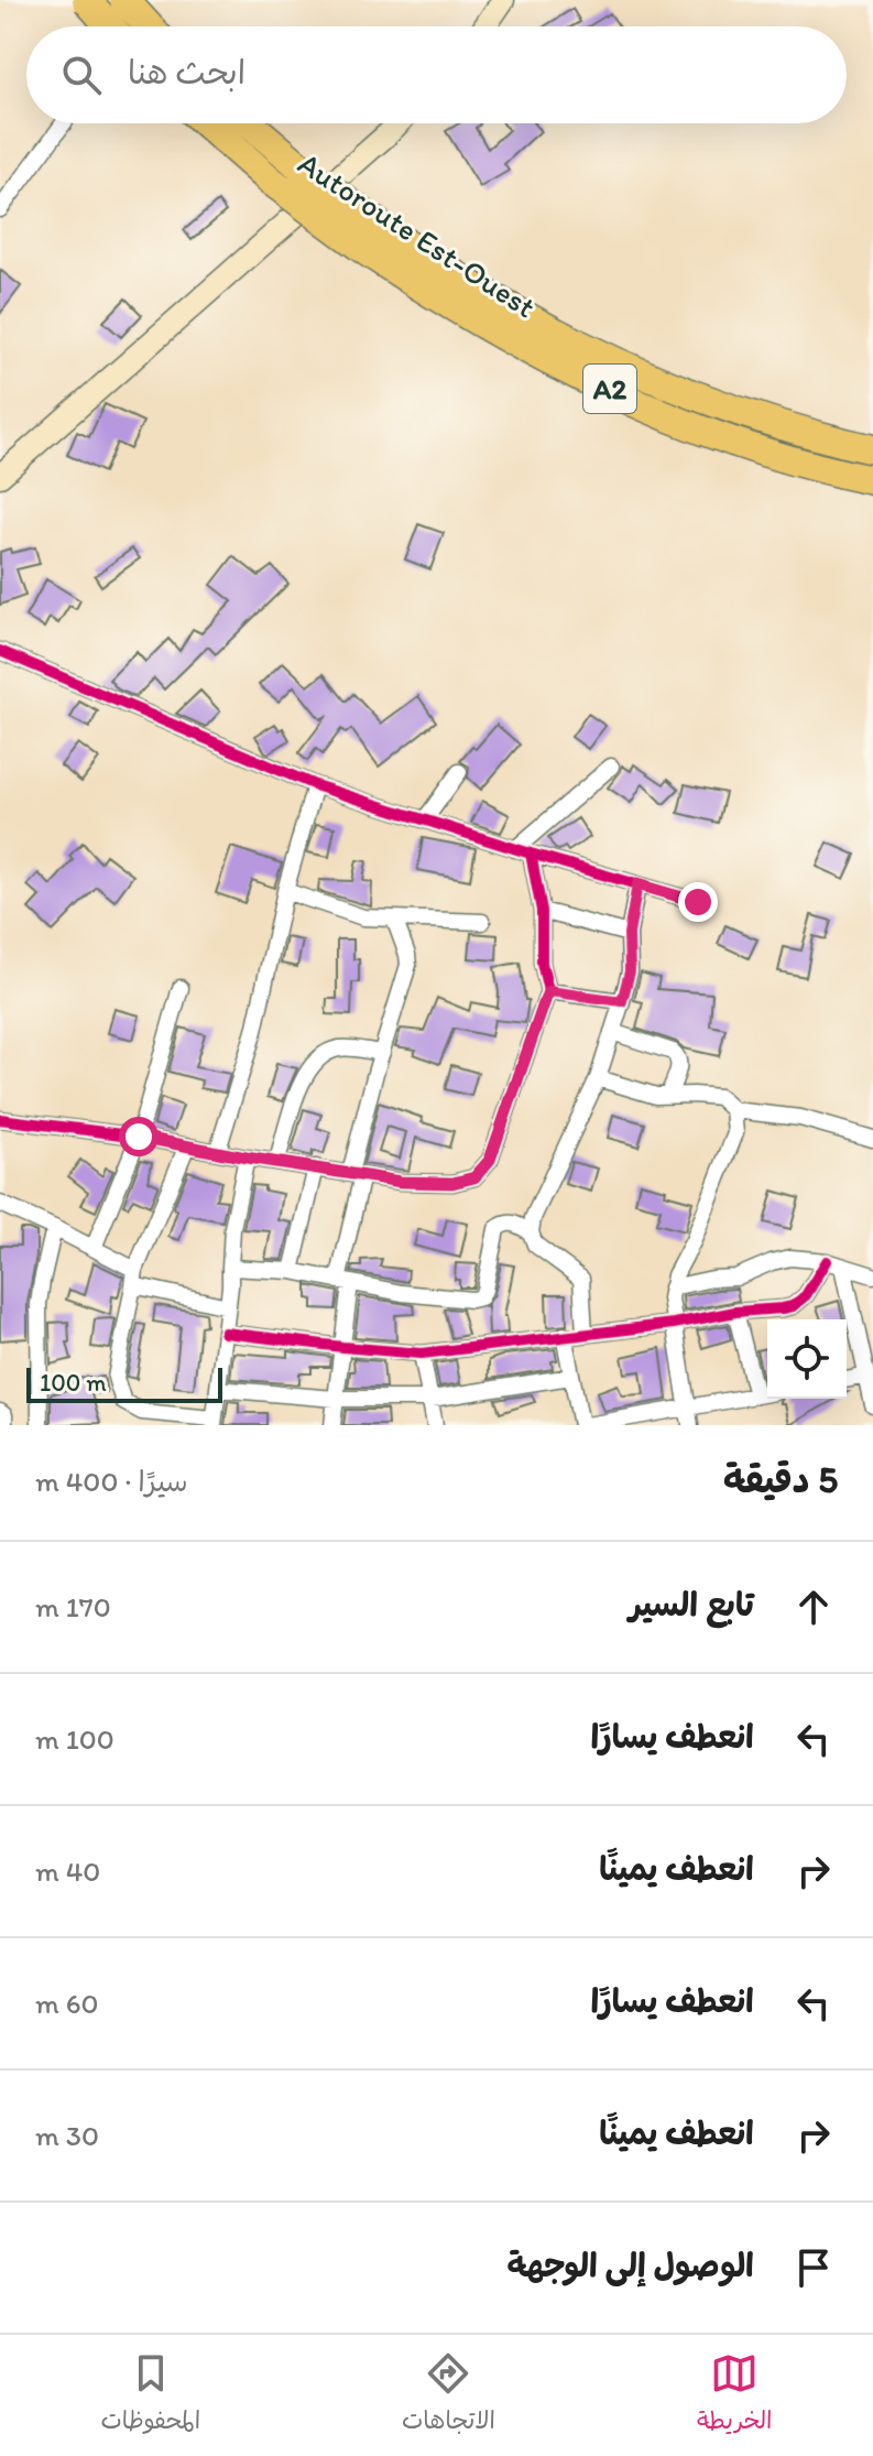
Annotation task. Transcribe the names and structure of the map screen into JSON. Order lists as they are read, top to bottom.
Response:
{
  "streets": {
    "highway": ["Autoroute Est-Ouest", "A2"]
  },
  "crossings": [
    ["Autoroute Est-Ouest", "A2"]
  ],
  "scale_bar": "100 m",
  "page": {
    "search": "ابحث هنا",
    "scale": "100 m",
    "heading": ["5 دقيقة", "سيرًا · 400 m"],
    "list": [
      ["تابع السير", "170 m"],
      ["انعطف يسارًا", "100 m"],
      ["انعطف يمينًا", "40 m"],
      ["انعطف يسارًا", "60 m"],
      ["انعطف يمينًا", "30 m"],
      "الوصول إلى الوجهة"
    ],
    "nav": ["الخريطة", "الاتجاهات", "المحفوظات"]
  }
}
